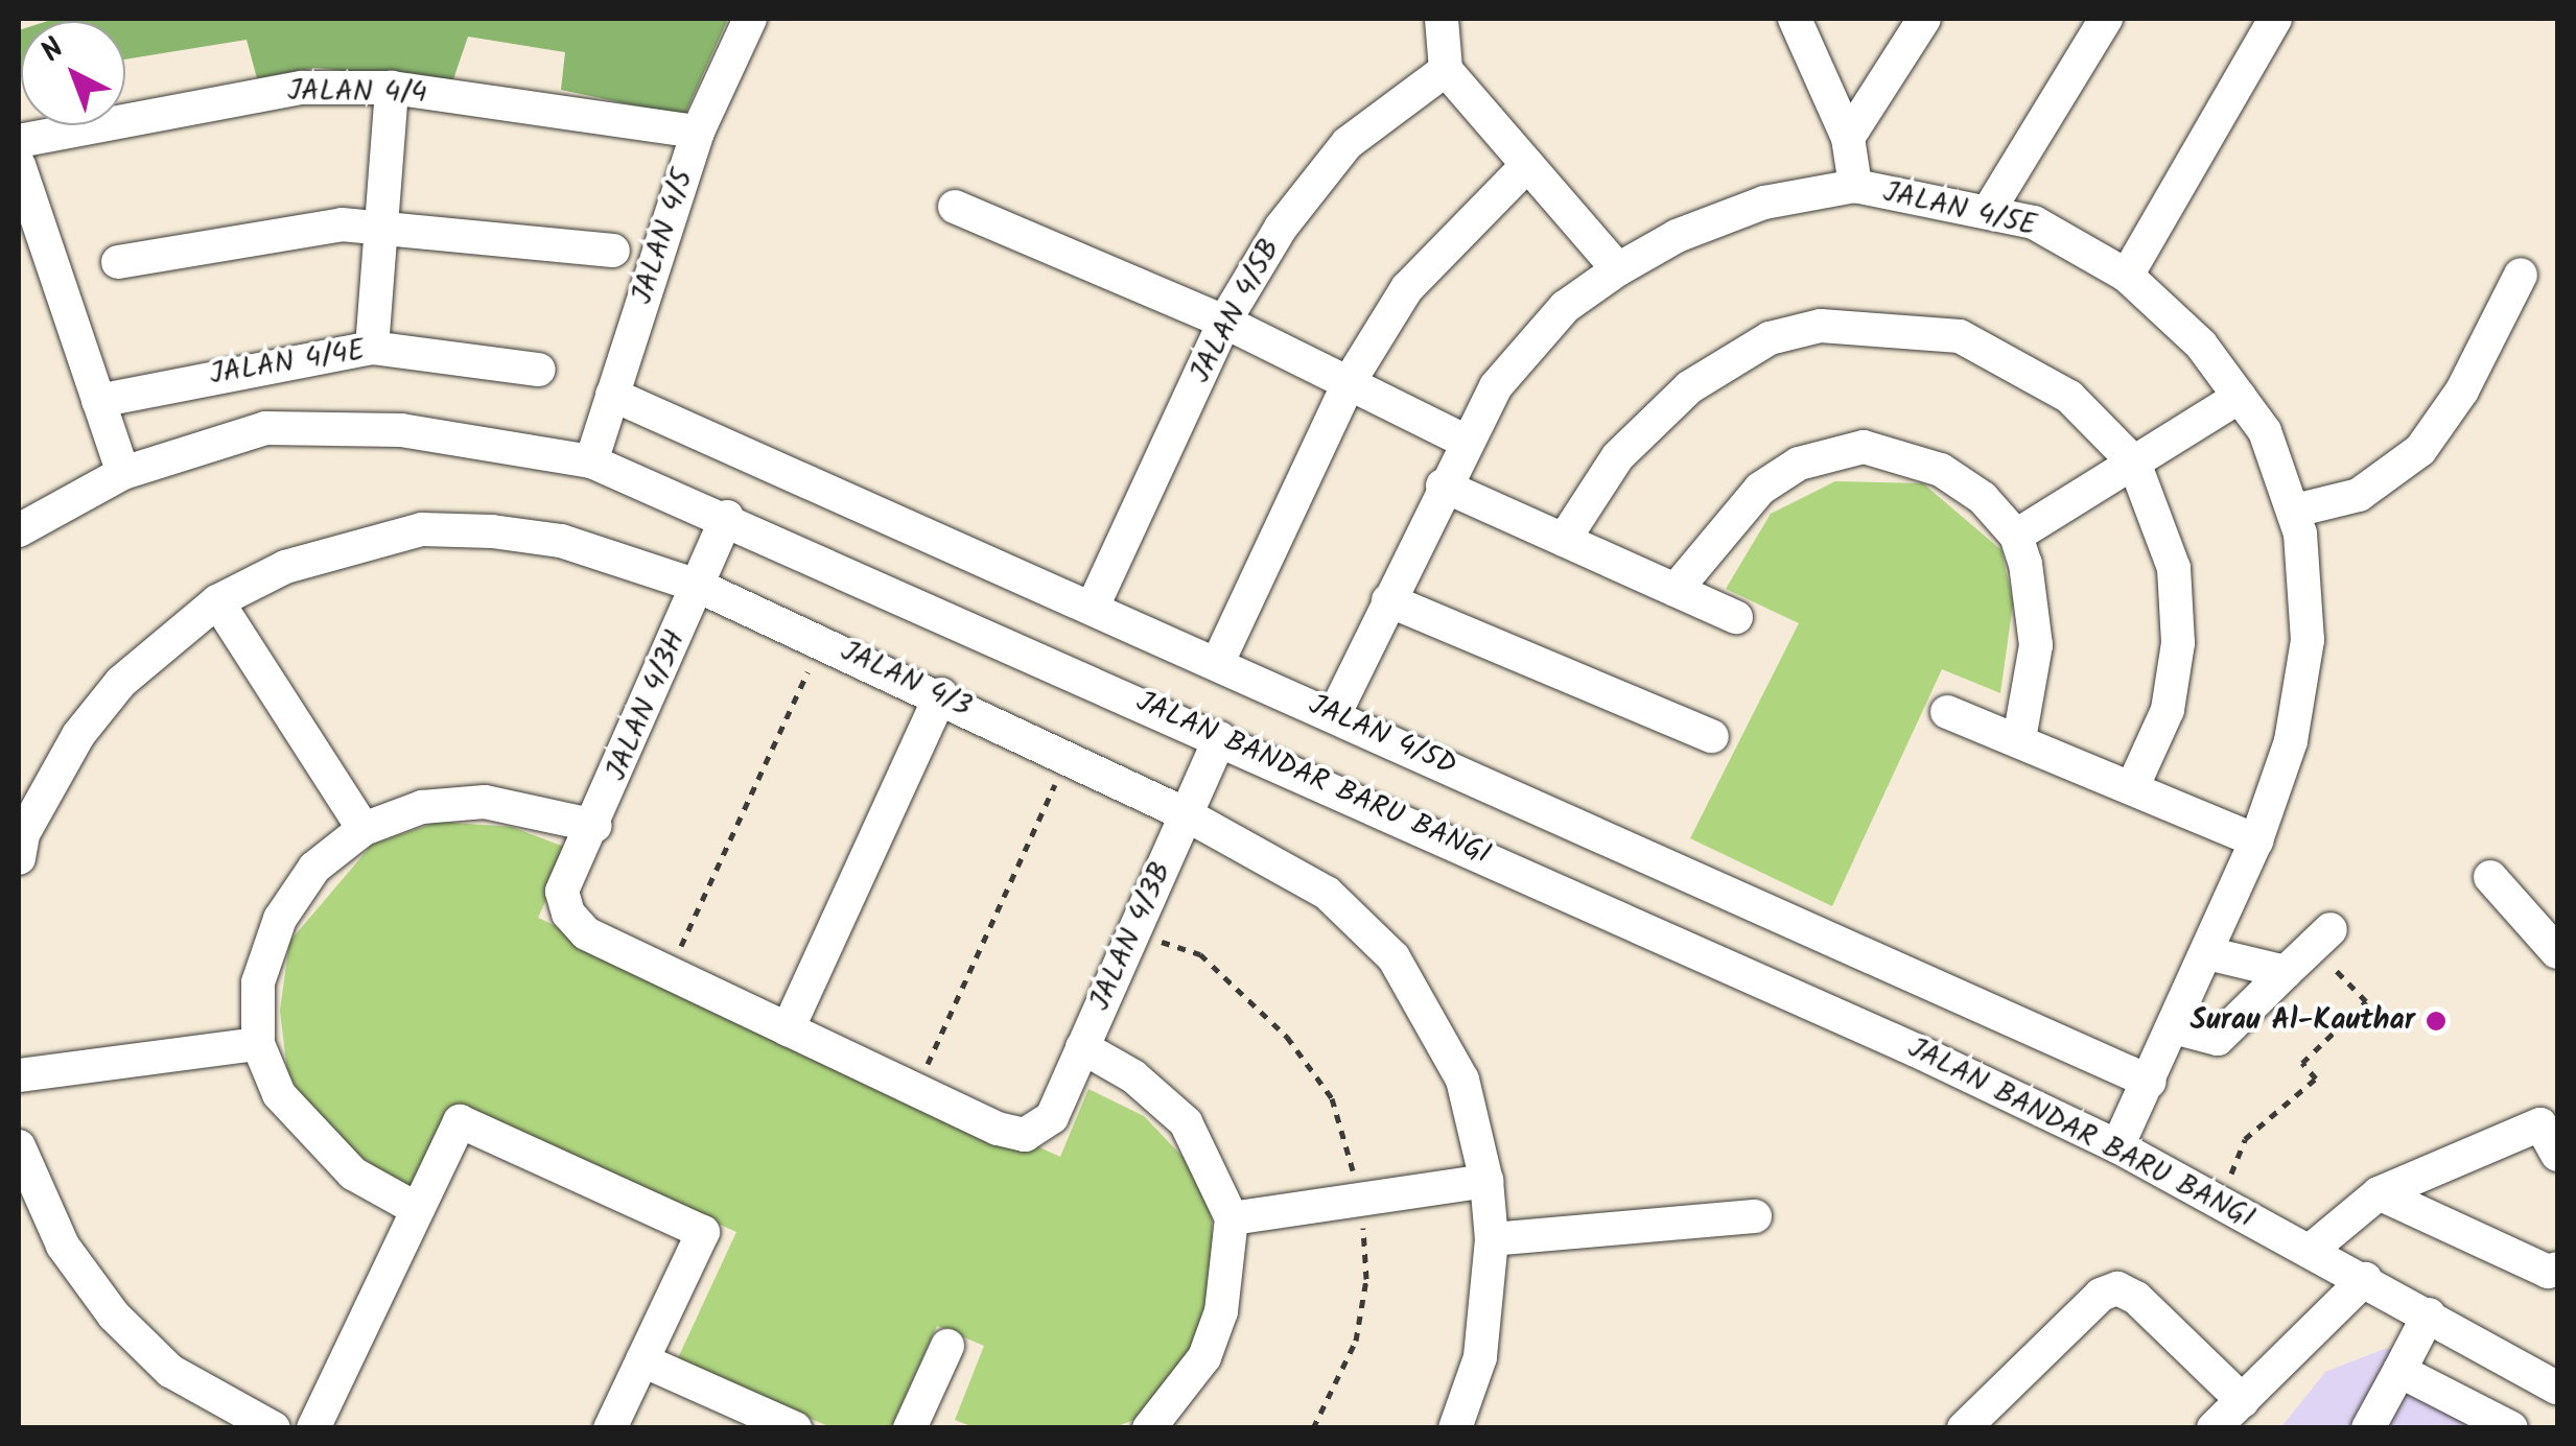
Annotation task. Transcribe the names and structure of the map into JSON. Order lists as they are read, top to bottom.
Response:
{
  "streets": {
    "street": [
      "JALAN 4/4",
      "JALAN 4/5E",
      "JALAN 4/5",
      "JALAN 4/5B",
      "JALAN 4/4E",
      "JALAN 4/3",
      "JALAN 4/3H",
      "JALAN 4/5D",
      "JALAN BANDAR BARU BANGI",
      "JALAN 4/3B"
    ]
  },
  "crossings": [
    ["JALAN 4/4", "JALAN 4/5"],
    ["JALAN 4/5E", "JALAN 4/5D"],
    ["JALAN 4/5E", "JALAN BANDAR BARU BANGI"],
    ["JALAN 4/5", "JALAN 4/5D"],
    ["JALAN 4/5", "JALAN BANDAR BARU BANGI"],
    ["JALAN 4/5B", "JALAN 4/5D"],
    ["JALAN 4/3", "JALAN 4/3H"],
    ["JALAN 4/3", "JALAN 4/3B"],
    ["JALAN 4/3H", "JALAN BANDAR BARU BANGI"],
    ["JALAN BANDAR BARU BANGI", "JALAN 4/3B"]
  ],
  "places": ["Surau Al-Kauthar"],
  "north": "top left"
}
